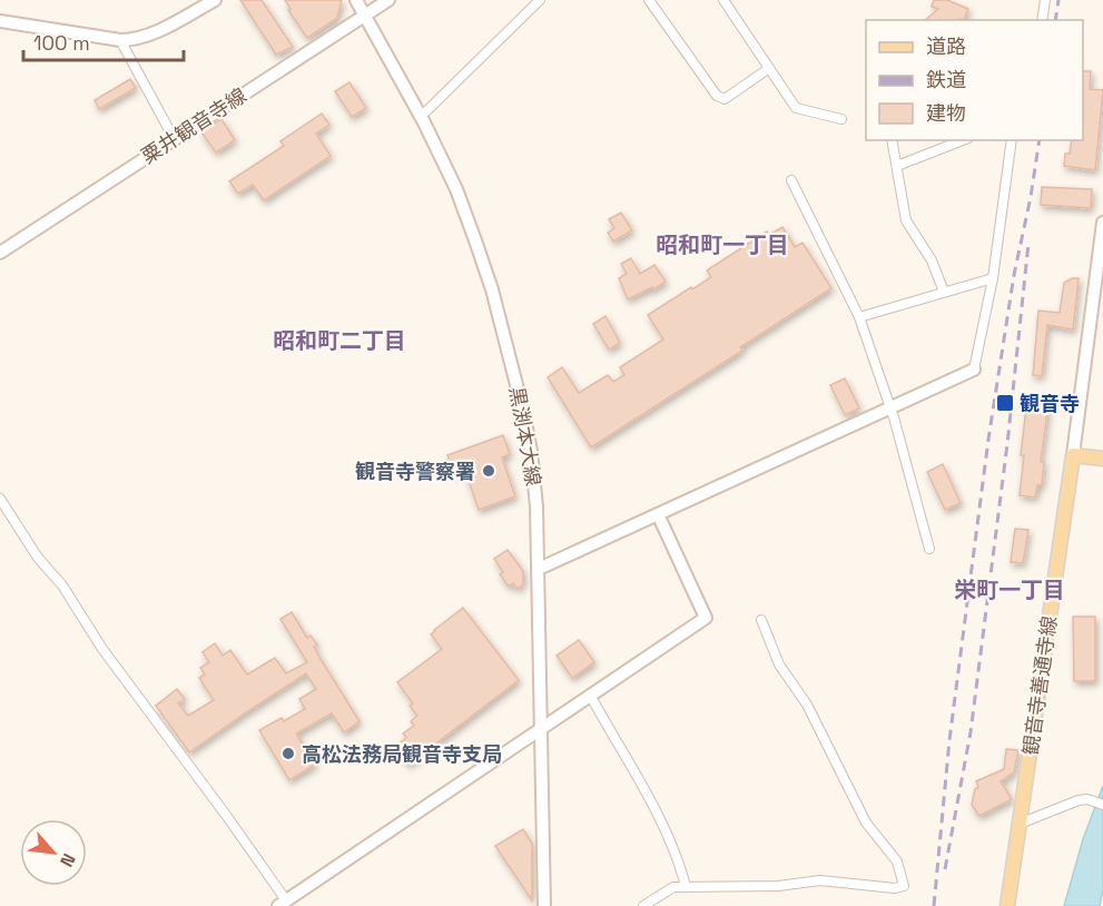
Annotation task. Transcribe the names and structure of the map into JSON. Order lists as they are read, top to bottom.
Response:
{
  "streets": {
    "main road": ["粟井観音寺線", "黒渕本大線", "観音寺善通寺線"]
  },
  "crossings": [
    ["粟井観音寺線", "黒渕本大線"]
  ],
  "districts": ["昭和町一丁目", "昭和町二丁目", "栄町一丁目"],
  "places": {
    "transit": ["観音寺"],
    "other": ["観音寺警察署", "高松法務局観音寺支局"]
  },
  "legend": ["道路", "鉄道", "建物"],
  "scale_bar": "100 m",
  "north": "bottom right"
}
